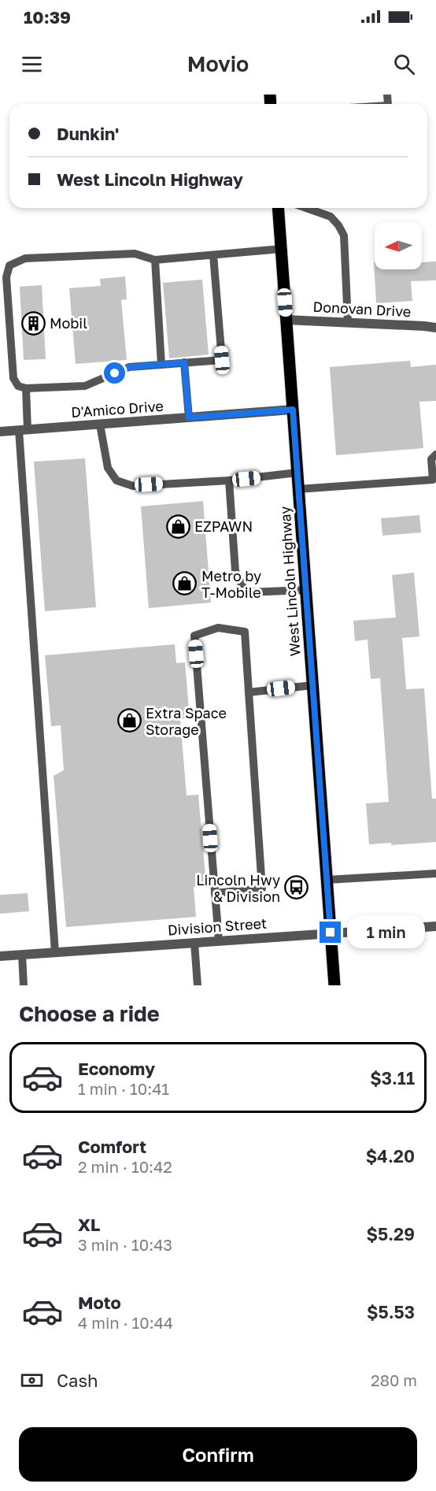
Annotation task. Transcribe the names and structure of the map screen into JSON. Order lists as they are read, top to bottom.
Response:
{
  "streets": {
    "main road": ["West Lincoln Highway"],
    "street": ["Donovan Drive", "D'Amico Drive", "Division Street"]
  },
  "crossings": [
    ["Donovan Drive", "West Lincoln Highway"],
    ["D'Amico Drive", "West Lincoln Highway"],
    ["West Lincoln Highway", "Division Street"]
  ],
  "places": {
    "building": ["Mobil"],
    "shop": ["EZPAWN", "Metro by T-Mobile", "Extra Space Storage"],
    "bus stop": ["Lincoln Hwy & Division"]
  },
  "north": "left",
  "page": {
    "status": "10:39",
    "header": "Movio",
    "banner": ["Dunkin'", "West Lincoln Highway"],
    "bubble": "1 min",
    "heading": "Choose a ride",
    "list": [
      {
        "name": "Economy",
        "note": "1 min · 10:41",
        "value": "$3.11"
      },
      {
        "name": "Comfort",
        "note": "2 min · 10:42",
        "value": "$4.20"
      },
      {
        "name": "XL",
        "note": "3 min · 10:43",
        "value": "$5.29"
      },
      {
        "name": "Moto",
        "note": "4 min · 10:44",
        "value": "$5.53"
      }
    ],
    "pay": ["Cash", "280 m"],
    "buttons": "Confirm"
  }
}
